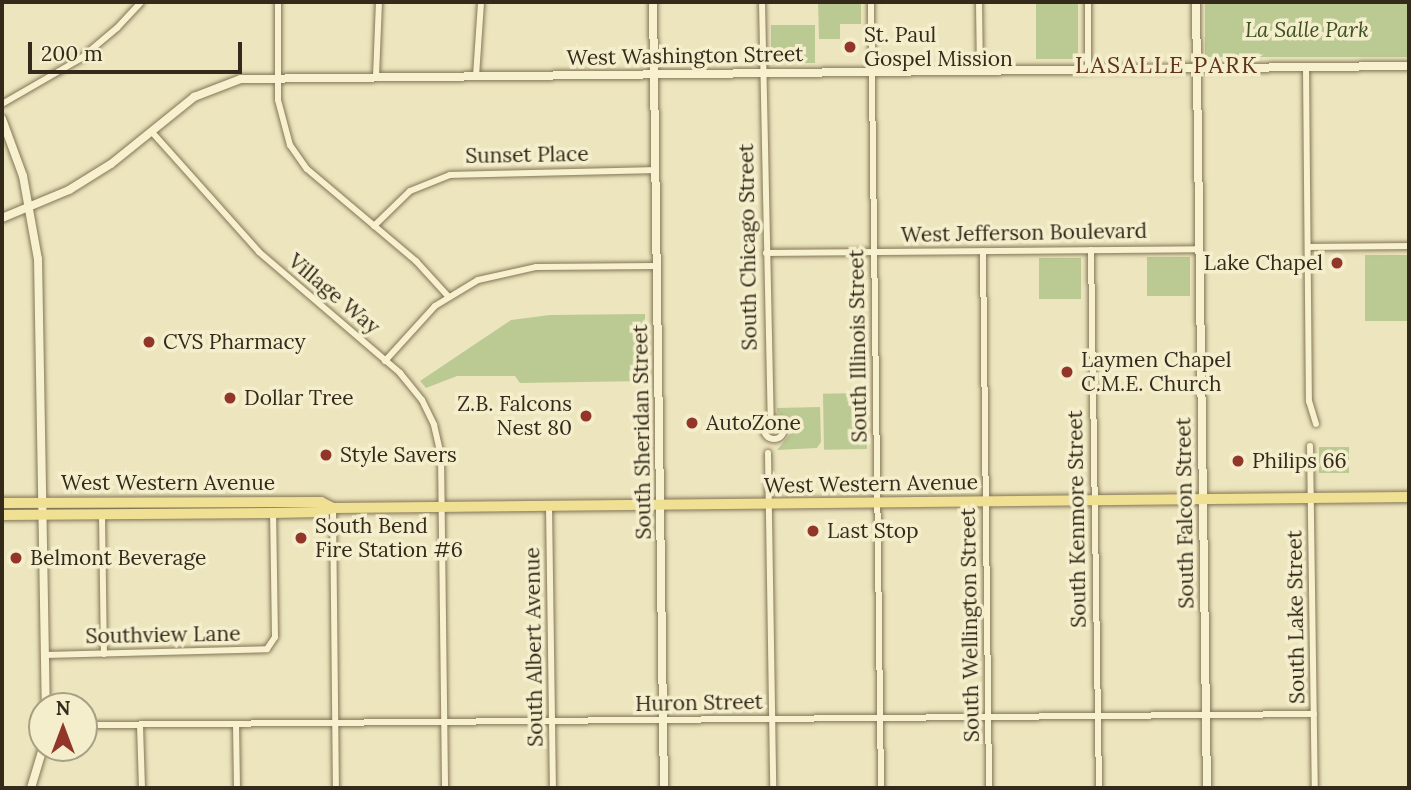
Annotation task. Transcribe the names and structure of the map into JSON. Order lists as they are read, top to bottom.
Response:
{
  "streets": {
    "main road": ["West Western Avenue"],
    "street": [
      "West Washington Street",
      "Sunset Place",
      "West Jefferson Boulevard",
      "South Chicago Street",
      "Village Way",
      "South Illinois Street",
      "South Sheridan Street",
      "South Falcon Street",
      "South Kenmore Street",
      "South Lake Street",
      "South Wellington Street",
      "Southview Lane",
      "South Albert Avenue",
      "Huron Street"
    ]
  },
  "crossings": [
    ["West Washington Street", "South Chicago Street"],
    ["West Washington Street", "Village Way"],
    ["West Washington Street", "South Illinois Street"],
    ["West Washington Street", "South Sheridan Street"],
    ["West Washington Street", "South Falcon Street"],
    ["Sunset Place", "South Sheridan Street"],
    ["West Jefferson Boulevard", "South Chicago Street"],
    ["West Jefferson Boulevard", "South Illinois Street"],
    ["West Jefferson Boulevard", "South Falcon Street"],
    ["West Jefferson Boulevard", "South Kenmore Street"],
    ["West Jefferson Boulevard", "South Wellington Street"],
    ["Village Way", "West Western Avenue"],
    ["Village Way", "Huron Street"],
    ["South Illinois Street", "West Western Avenue"],
    ["South Illinois Street", "Huron Street"],
    ["South Sheridan Street", "West Western Avenue"],
    ["South Sheridan Street", "Huron Street"],
    ["West Western Avenue", "South Falcon Street"],
    ["West Western Avenue", "South Kenmore Street"],
    ["West Western Avenue", "South Lake Street"],
    ["West Western Avenue", "South Wellington Street"],
    ["West Western Avenue", "Southview Lane"],
    ["West Western Avenue", "South Albert Avenue"],
    ["South Falcon Street", "Huron Street"],
    ["South Kenmore Street", "Huron Street"],
    ["South Lake Street", "Huron Street"],
    ["South Wellington Street", "Huron Street"],
    ["South Albert Avenue", "Huron Street"]
  ],
  "districts": ["LASALLE PARK"],
  "parks": ["La Salle Park"],
  "places": [
    "St. Paul Gospel Mission",
    "Lake Chapel",
    "CVS Pharmacy",
    "Laymen Chapel C.M.E. Church",
    "Dollar Tree",
    "Z.B. Falcons Nest 80",
    "AutoZone",
    "Style Savers",
    "Philips 66",
    "Last Stop",
    "South Bend Fire Station #6",
    "Belmont Beverage"
  ],
  "scale_bar": "200 m",
  "north": "top"
}
